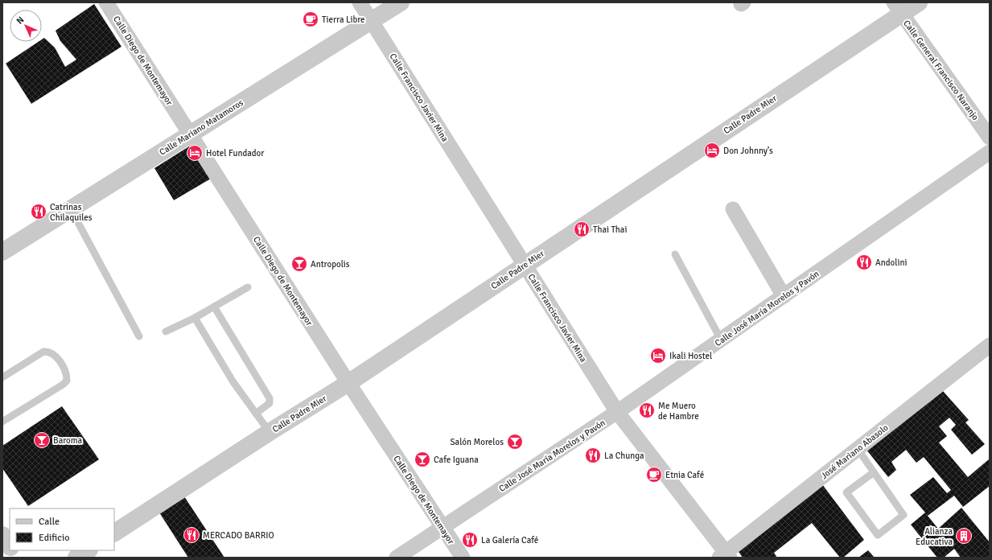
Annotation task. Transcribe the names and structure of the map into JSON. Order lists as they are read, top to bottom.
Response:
{
  "streets": {
    "street": [
      "Calle Diego de Montemayor",
      "Calle General Francisco Naranjo",
      "Calle Francisco Javier Mina",
      "Calle Padre Mier",
      "Calle Mariano Matamoros",
      "Calle José María Morelos y Pavón",
      "José Mariano Abasolo"
    ]
  },
  "crossings": [
    ["Calle Diego de Montemayor", "Calle Padre Mier"],
    ["Calle Diego de Montemayor", "Calle Mariano Matamoros"],
    ["Calle Diego de Montemayor", "Calle José María Morelos y Pavón"],
    ["Calle General Francisco Naranjo", "Calle Padre Mier"],
    ["Calle Francisco Javier Mina", "Calle Padre Mier"],
    ["Calle Francisco Javier Mina", "Calle Mariano Matamoros"],
    ["Calle Francisco Javier Mina", "Calle José María Morelos y Pavón"],
    ["Calle Francisco Javier Mina", "José Mariano Abasolo"]
  ],
  "places": {
    "cafe": ["Tierra Libre", "Etnia Café"],
    "hotel": ["Don Johnny’s", "Hotel Fundador", "Ikali Hostel"],
    "restaurant": [
      "Catrinas Chilaquiles",
      "Thai Thai",
      "Andolini",
      "Me Muero de Hambre",
      "La Chunga",
      "MERCADO BARRIO",
      "La Galería Café"
    ],
    "bar": [
      "Antropolis",
      "Baroma",
      "Salón Morelos",
      "Cafe Iguana"
    ],
    "building": ["Alianza Educativa"]
  },
  "legend": ["Calle", "Edificio"],
  "north": "top left"
}
